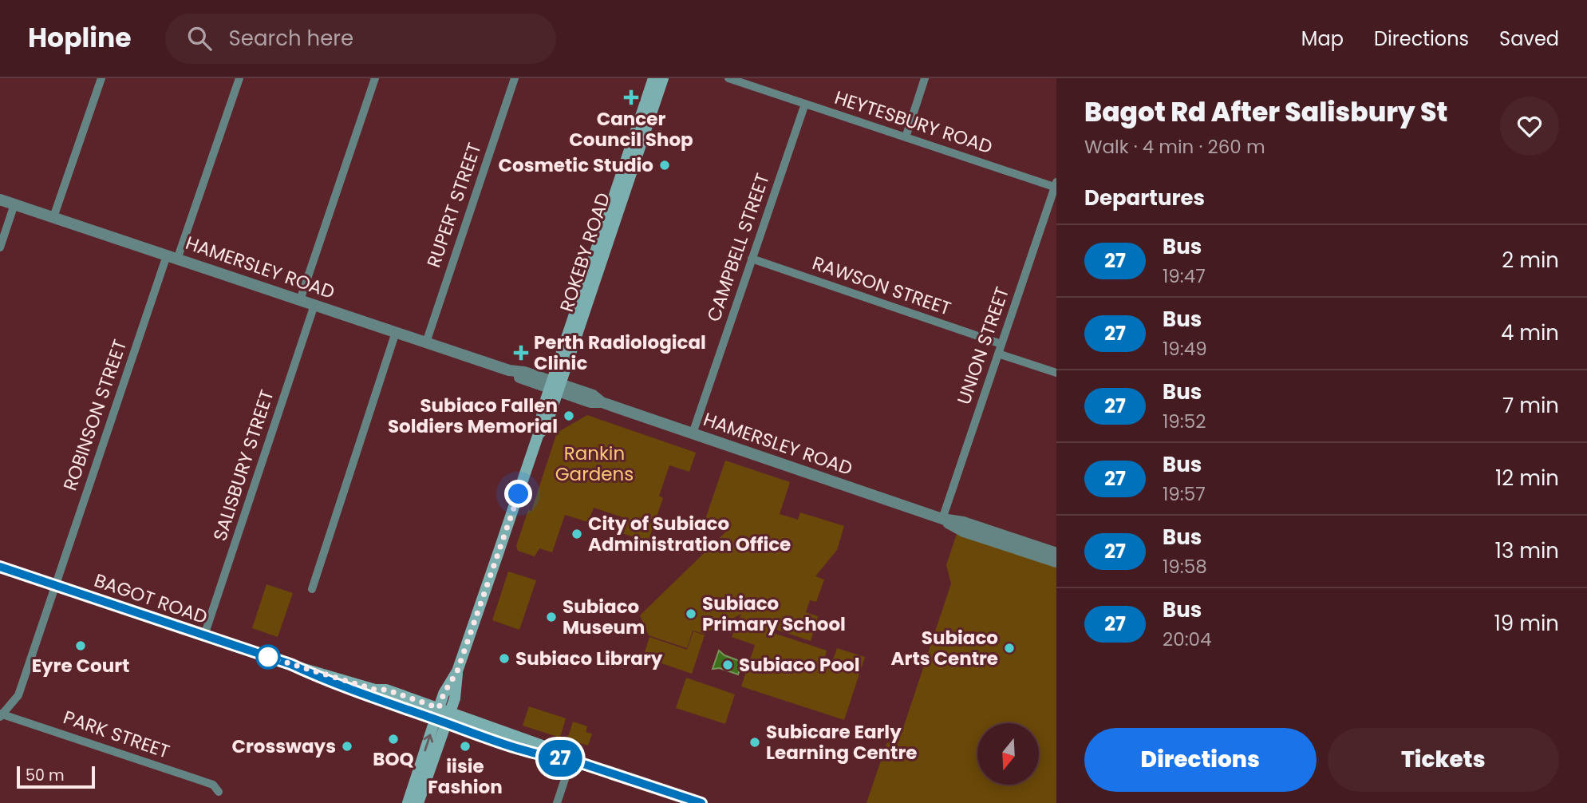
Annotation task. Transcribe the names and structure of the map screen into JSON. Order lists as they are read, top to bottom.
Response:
{
  "streets": {
    "main road": ["ROKEBY ROAD", "BAGOT ROAD"],
    "street": [
      "HEYTESBURY ROAD",
      "RUPERT STREET",
      "CAMPBELL STREET",
      "HAMERSLEY ROAD",
      "RAWSON STREET",
      "UNION STREET",
      "ROBINSON STREET",
      "SALISBURY STREET",
      "PARK STREET"
    ]
  },
  "crossings": [
    ["HEYTESBURY ROAD", "CAMPBELL STREET"],
    ["HEYTESBURY ROAD", "UNION STREET"],
    ["RUPERT STREET", "HAMERSLEY ROAD"],
    ["CAMPBELL STREET", "HAMERSLEY ROAD"],
    ["CAMPBELL STREET", "RAWSON STREET"],
    ["ROKEBY ROAD", "HAMERSLEY ROAD"],
    ["ROKEBY ROAD", "BAGOT ROAD"],
    ["HAMERSLEY ROAD", "UNION STREET"],
    ["HAMERSLEY ROAD", "ROBINSON STREET"],
    ["HAMERSLEY ROAD", "SALISBURY STREET"],
    ["RAWSON STREET", "UNION STREET"],
    ["ROBINSON STREET", "BAGOT ROAD"],
    ["ROBINSON STREET", "PARK STREET"],
    ["SALISBURY STREET", "BAGOT ROAD"]
  ],
  "parks": ["Rankin Gardens"],
  "places": {
    "health": ["Cancer Council Shop", "Perth Radiological Clinic"],
    "other": [
      "Cosmetic Studio",
      "Subiaco Fallen Soldiers Memorial",
      "City of Subiaco Administration Office",
      "Subiaco Primary School",
      "Subiaco Museum",
      "Eyre Court",
      "Subiaco Arts Centre",
      "Subiaco Library",
      "Subiaco Pool",
      "BOQ",
      "Subicare Early Learning Centre",
      "Crossways",
      "iisie Fashion"
    ]
  },
  "lines": ["bus line 27"],
  "scale_bar": "50 m",
  "north": "bottom",
  "page": {
    "header": "Hopline",
    "search": "Search here",
    "nav": ["Map", "Directions", "Saved"],
    "on_map": "27",
    "heading": [
      ["Bagot Rd After Salisbury St", "Walk · 4 min · 260 m"],
      "Departures"
    ],
    "list": [
      {
        "mark": "27",
        "name": "Bus",
        "note": "19:47",
        "value": "2 min"
      },
      {
        "mark": "27",
        "name": "Bus",
        "note": "19:49",
        "value": "4 min"
      },
      {
        "mark": "27",
        "name": "Bus",
        "note": "19:52",
        "value": "7 min"
      },
      {
        "mark": "27",
        "name": "Bus",
        "note": "19:57",
        "value": "12 min"
      },
      {
        "mark": "27",
        "name": "Bus",
        "note": "19:58",
        "value": "13 min"
      },
      {
        "mark": "27",
        "name": "Bus",
        "note": "20:04",
        "value": "19 min"
      }
    ],
    "buttons": ["Directions", "Tickets"],
    "scale": "50 m"
  }
}
